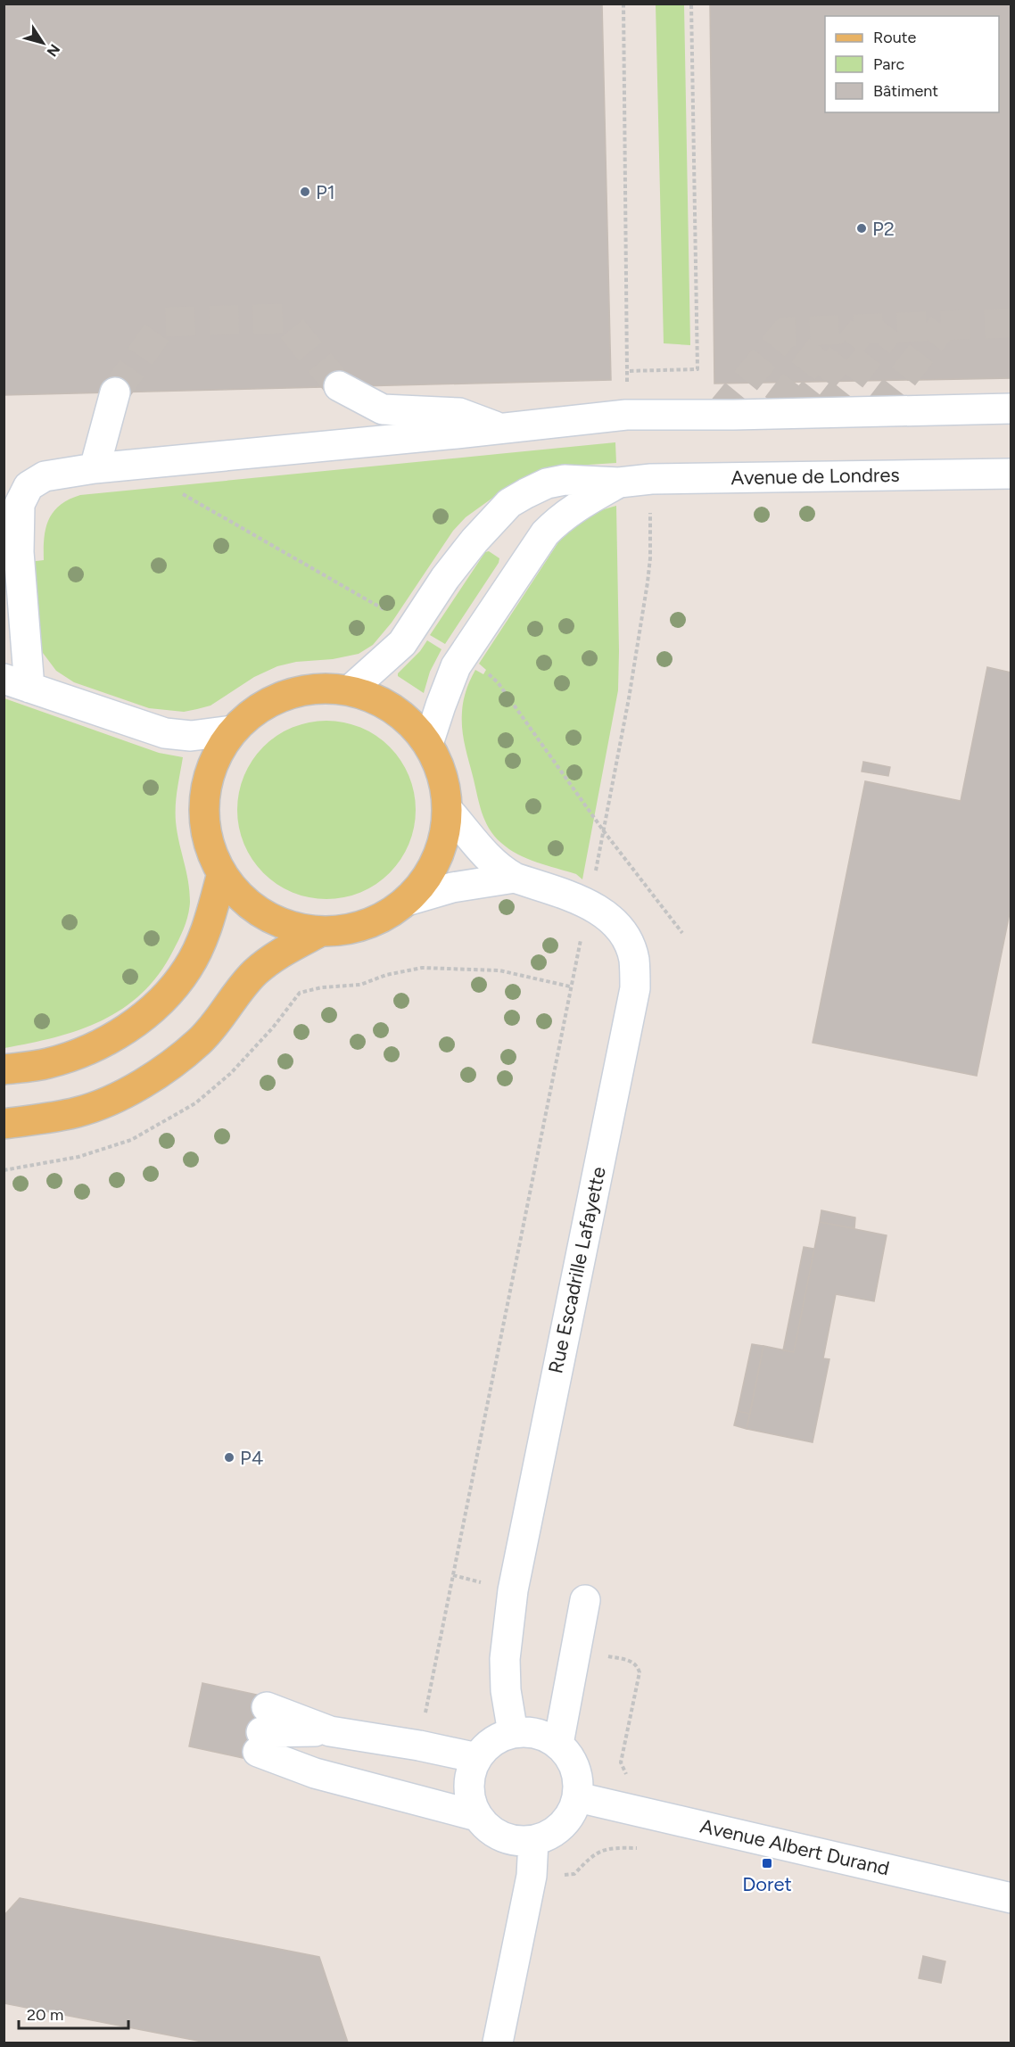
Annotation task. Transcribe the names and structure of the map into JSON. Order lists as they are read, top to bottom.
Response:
{
  "streets": {
    "street": ["Avenue de Londres", "Rue Escadrille Lafayette", "Avenue Albert Durand"]
  },
  "crossings": [
    ["Rue Escadrille Lafayette", "Avenue Albert Durand"]
  ],
  "places": {
    "other": ["P1", "P2", "P4"],
    "transit": ["Doret"]
  },
  "legend": ["Route", "Parc", "Bâtiment"],
  "scale_bar": "20 m",
  "north": "bottom right"
}
